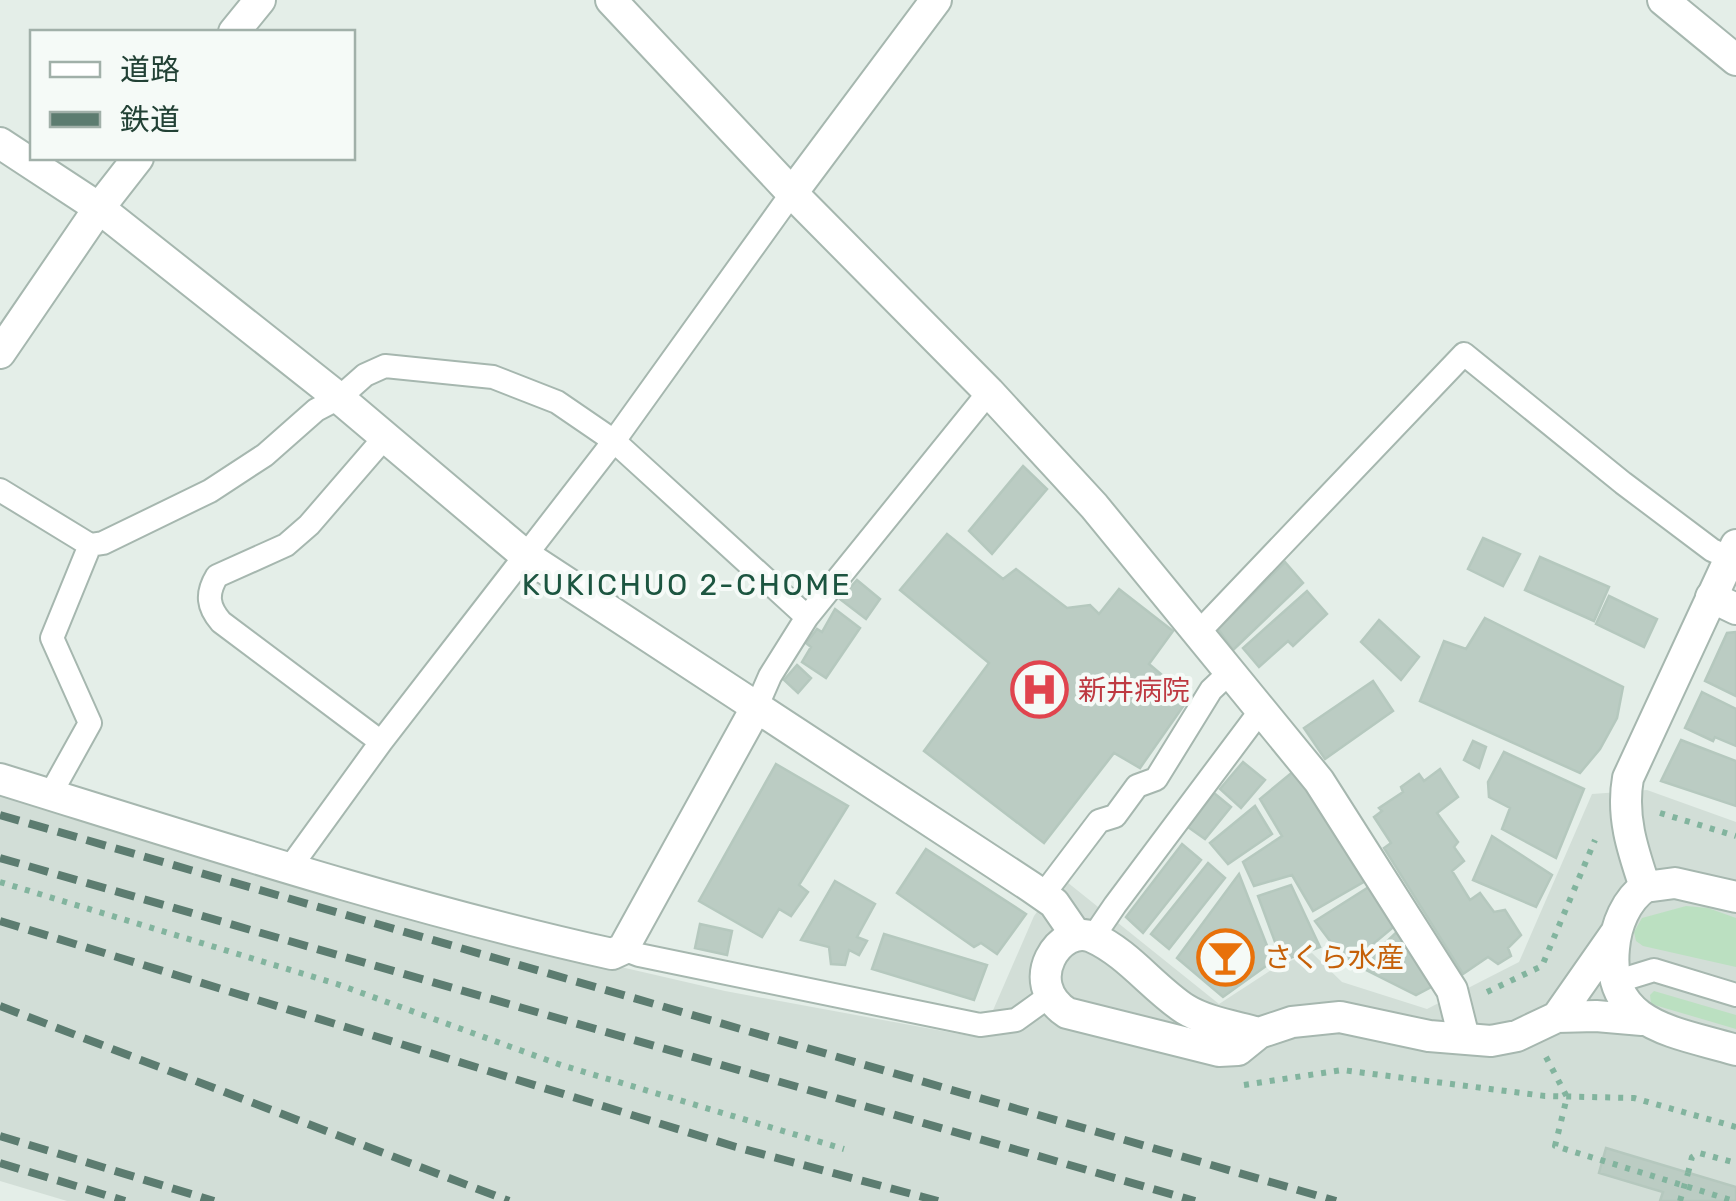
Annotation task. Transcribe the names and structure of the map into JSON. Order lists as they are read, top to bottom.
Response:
{
  "districts": ["KUKICHUO 2-CHOME"],
  "places": {
    "hospital": ["新井病院"],
    "bar": ["さくら水産"]
  },
  "legend": ["道路", "鉄道"]
}
